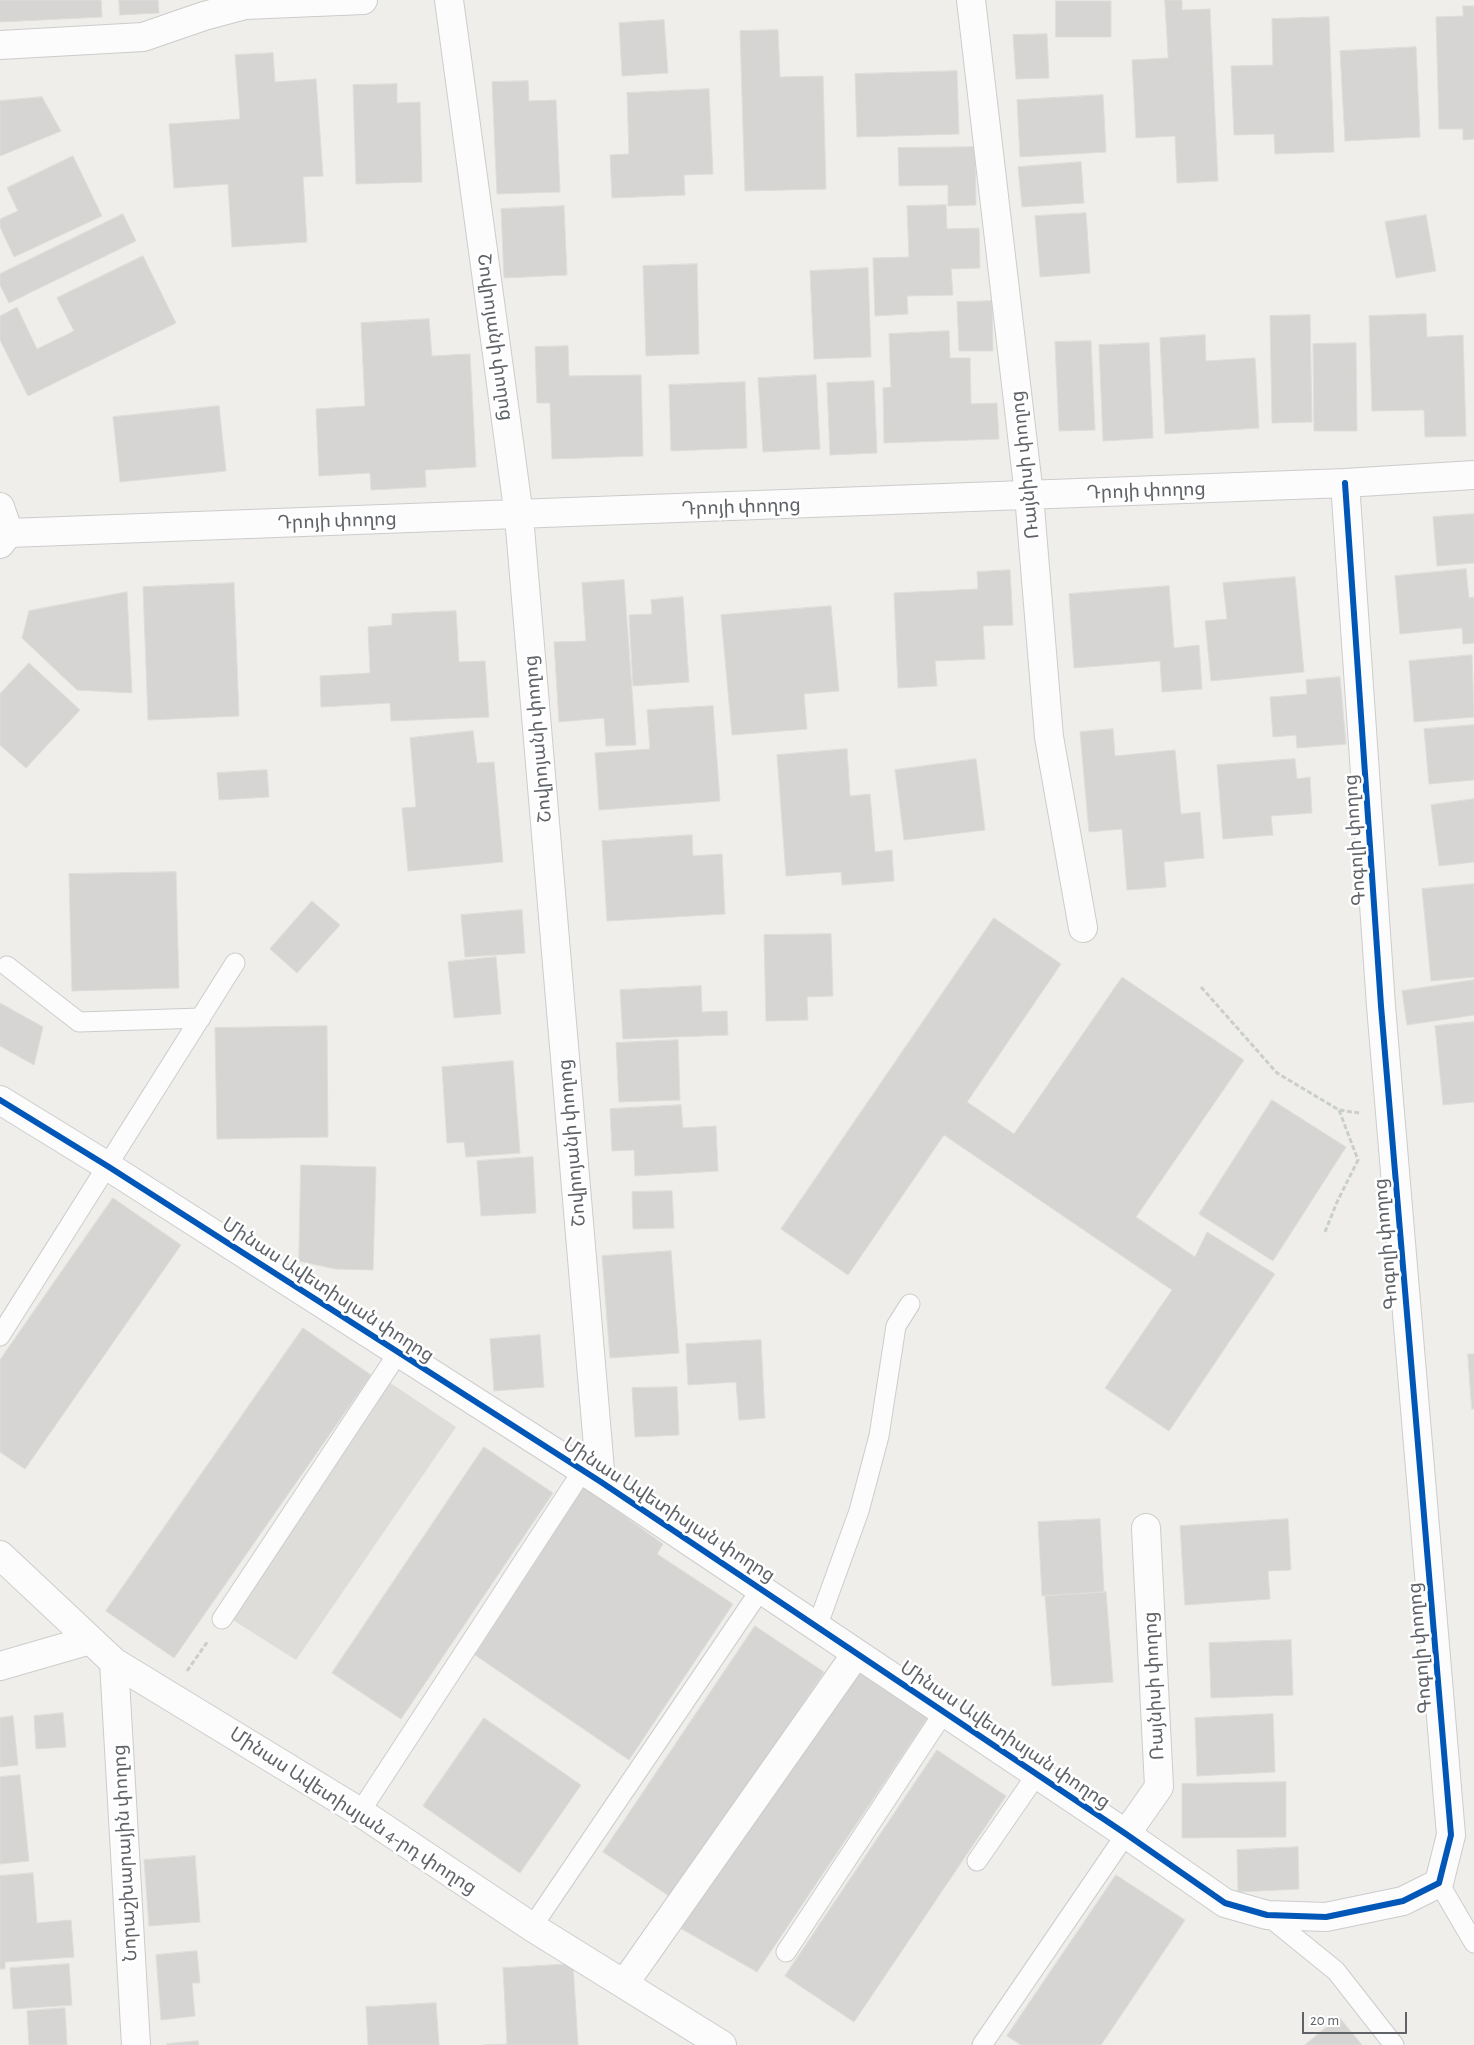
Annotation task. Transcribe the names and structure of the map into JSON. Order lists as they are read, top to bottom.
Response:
{
  "streets": {
    "street": [
      "Շովրոյանի փողոց",
      "Ռայնիսի փողոց",
      "Դրոյի փողոց",
      "Գոգոլի փողոց",
      "Մինաս Ավետիսյան փողոց",
      "Մինաս Ավետիսյան 4-րդ փողոց",
      "Նորաշխարային փողոց"
    ]
  },
  "crossings": [
    ["Շովրոյանի փողոց", "Դրոյի փողոց"],
    ["Շովրոյանի փողոց", "Մինաս Ավետիսյան փողոց"],
    ["Ռայնիսի փողոց", "Դրոյի փողոց"],
    ["Ռայնիսի փողոց", "Մինաս Ավետիսյան փողոց"],
    ["Դրոյի փողոց", "Գոգոլի փողոց"],
    ["Գոգոլի փողոց", "Մինաս Ավետիսյան փողոց"],
    ["Մինաս Ավետիսյան 4-րդ փողոց", "Նորաշխարային փողոց"]
  ],
  "scale_bar": "20 m"
}
